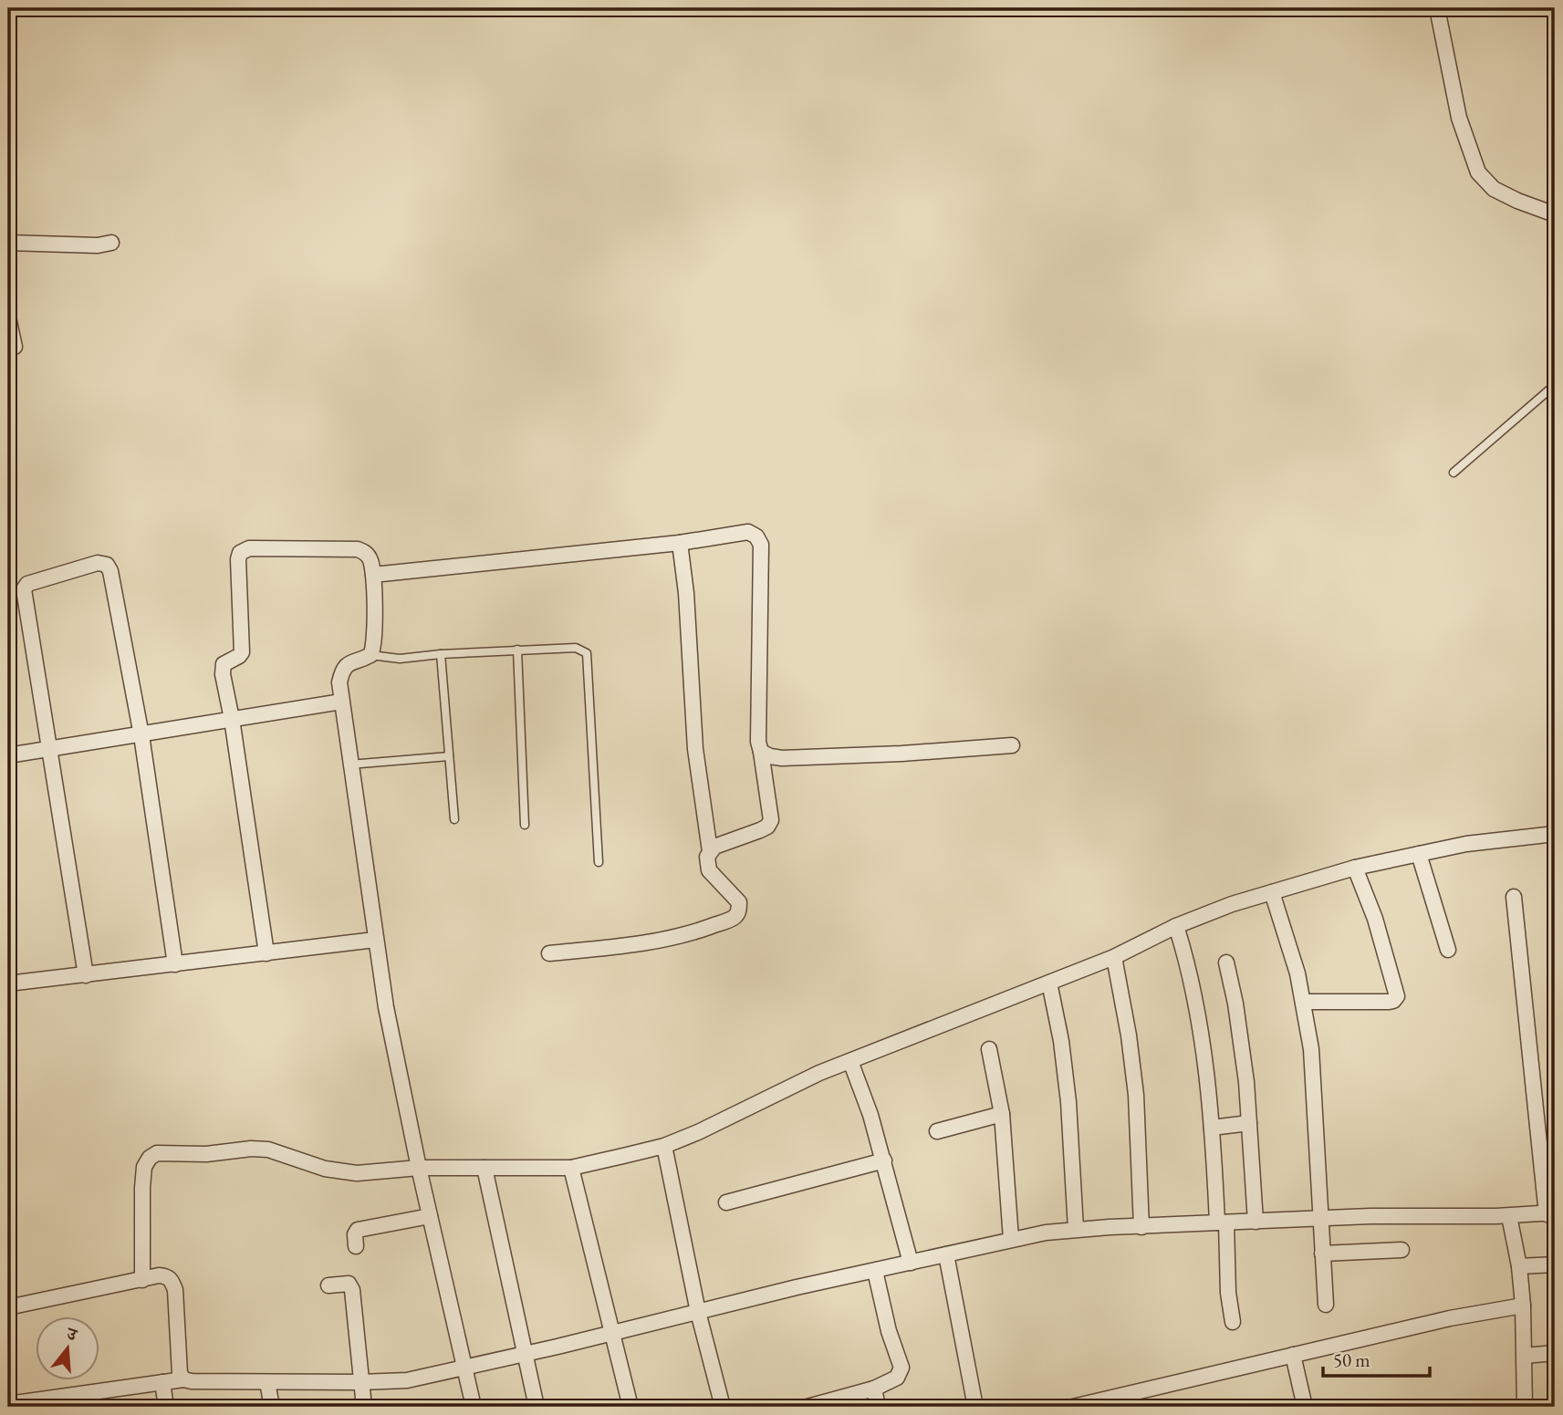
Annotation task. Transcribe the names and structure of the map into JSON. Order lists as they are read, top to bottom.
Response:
{
  "scale_bar": "50 m",
  "north": "top"
}
